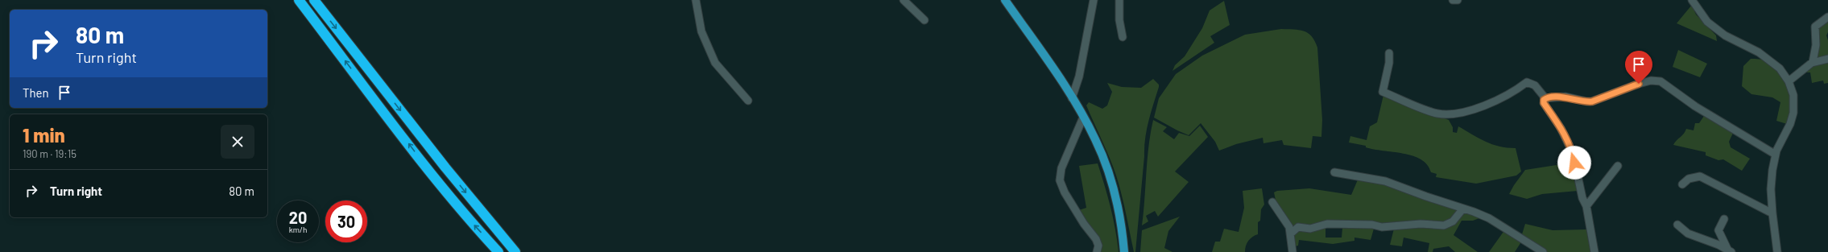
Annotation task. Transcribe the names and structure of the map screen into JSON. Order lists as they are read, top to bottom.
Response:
{
  "page": {
    "turn": ["80 m", "Turn right"],
    "then": "Then",
    "heading": ["1 min", "190 m · 19:15"],
    "list": [
      {
        "name": "Turn right",
        "value": "80 m"
      }
    ],
    "speed": "20 km/h",
    "limit": "30"
  }
}
